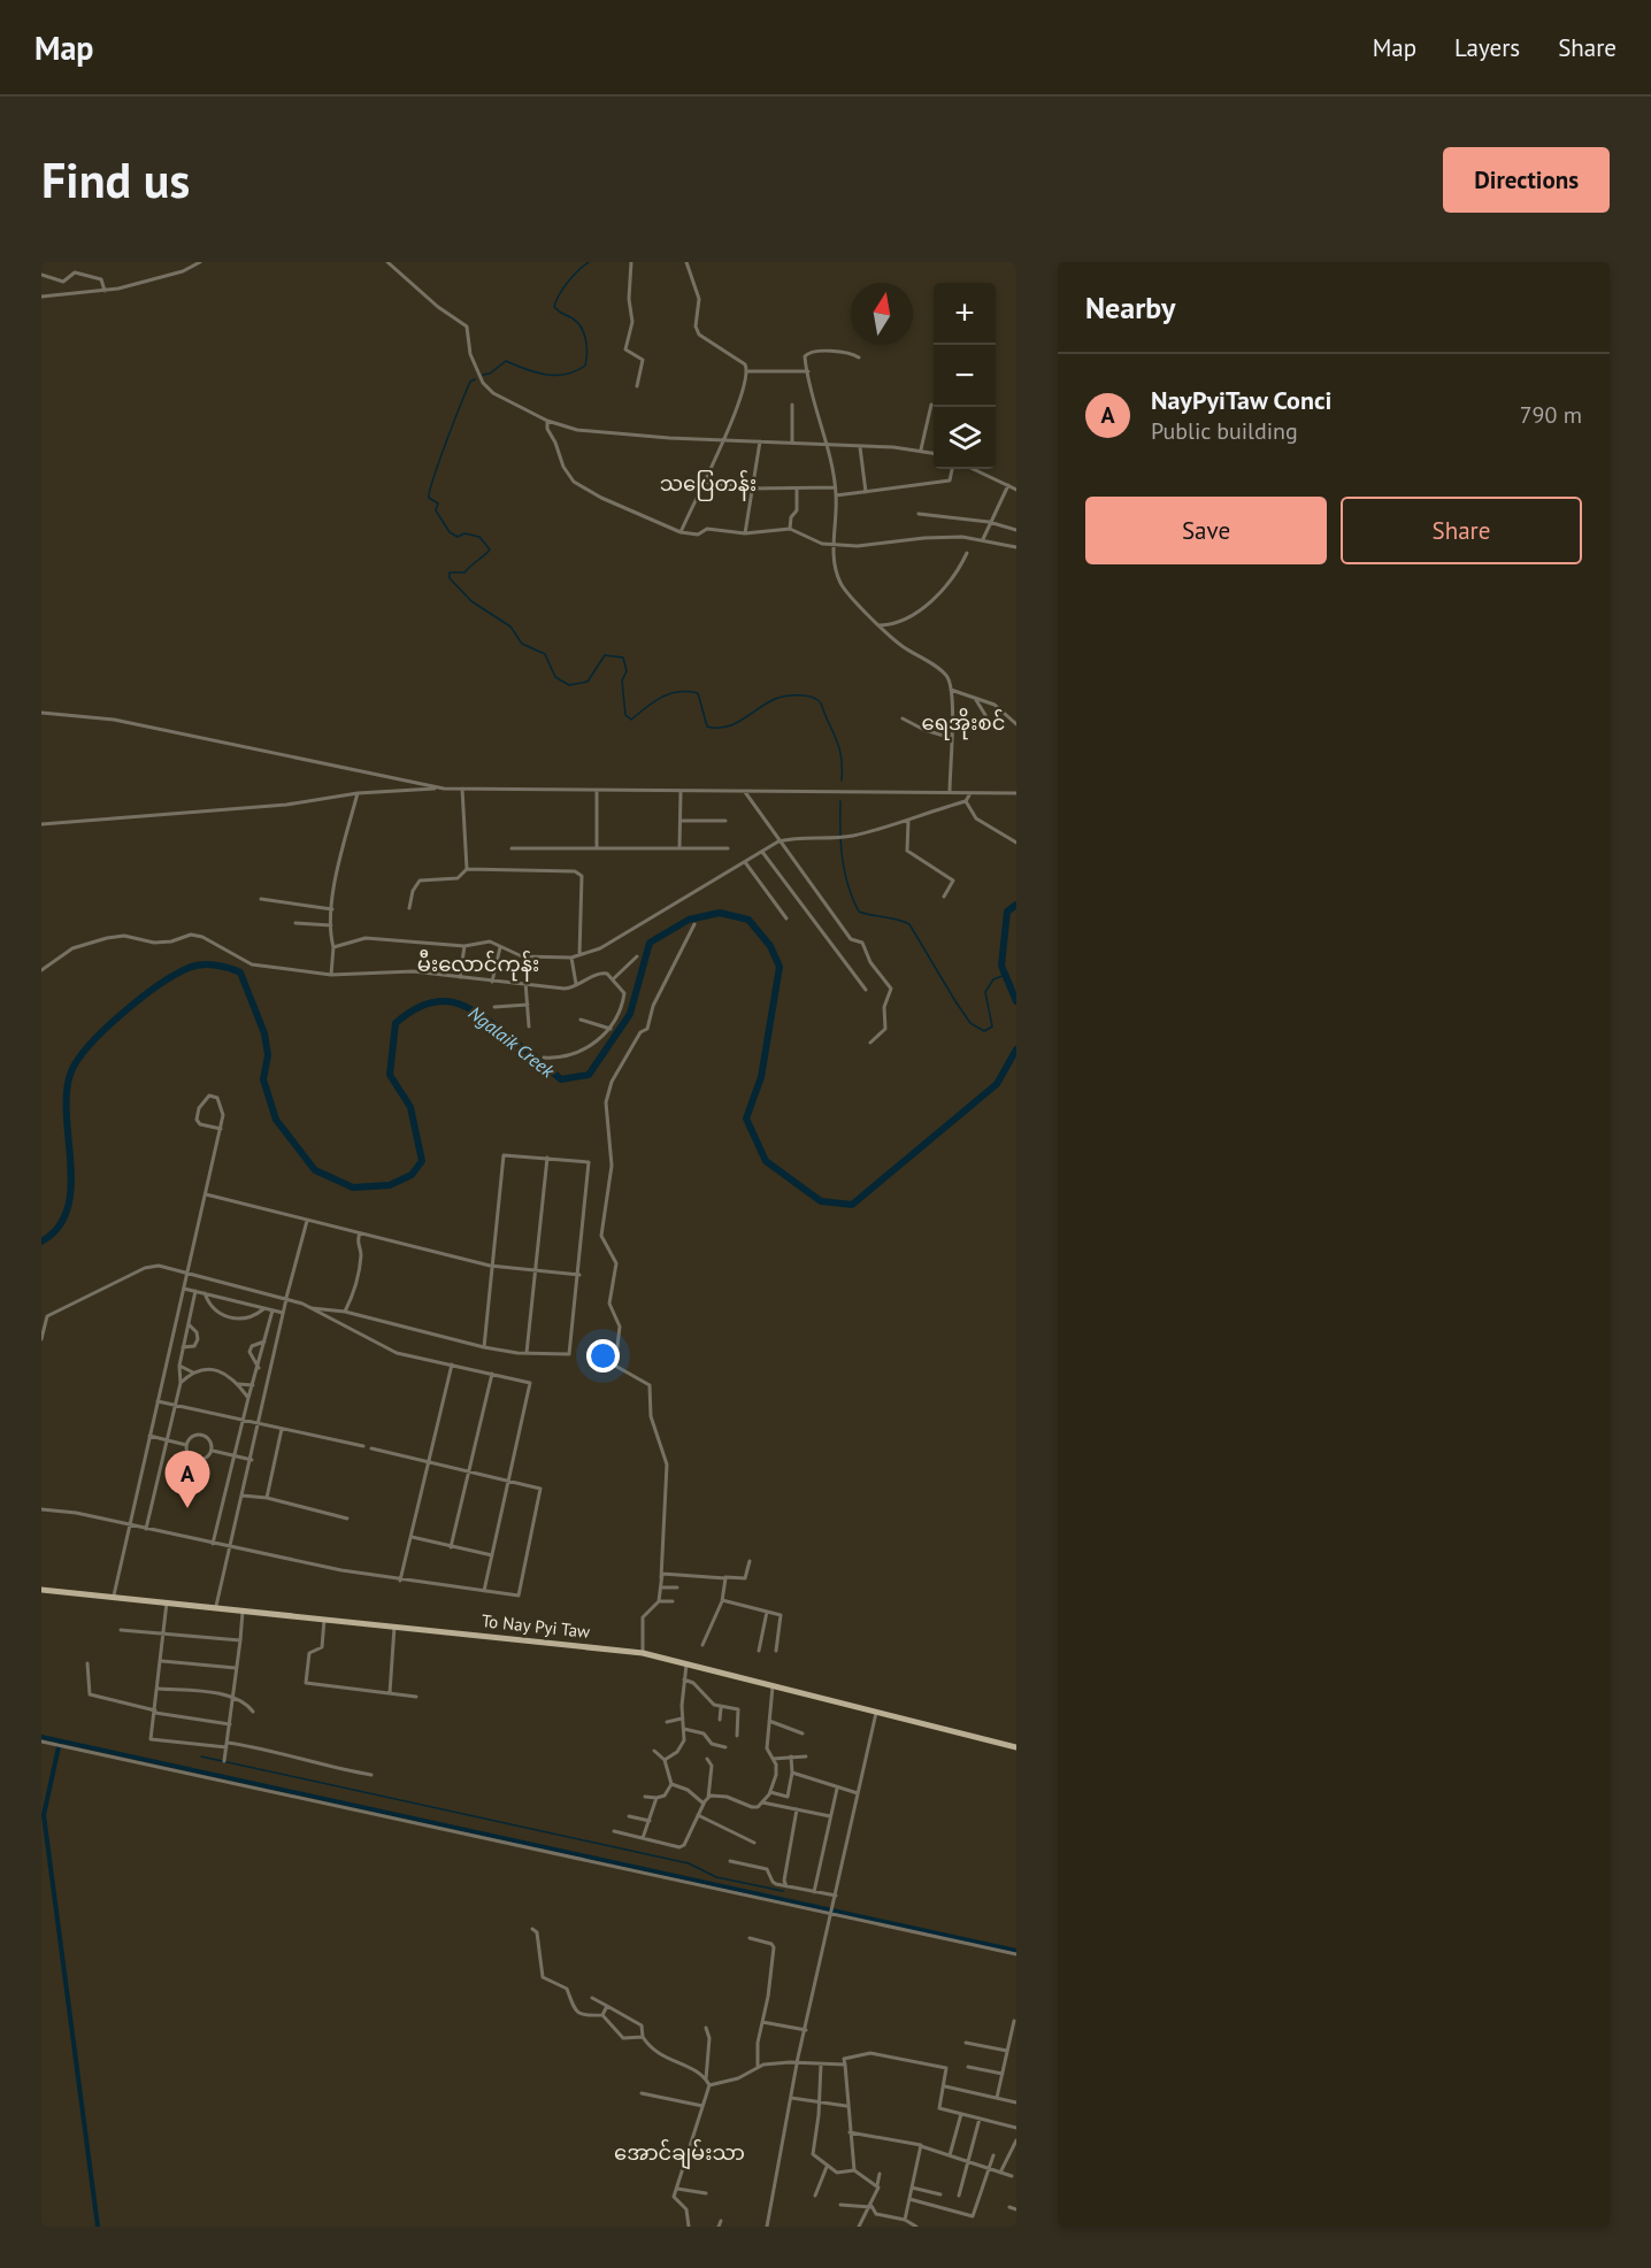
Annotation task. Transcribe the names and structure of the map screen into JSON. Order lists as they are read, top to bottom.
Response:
{
  "streets": {
    "main road": ["To Nay Pyi Taw"]
  },
  "districts": [
    "သပြေတန်း",
    "ရေအိုးစင်",
    "မီးလောင်ကုန်း",
    "အောင်ချမ်းသာ"
  ],
  "water": ["Ngalaik Creek"],
  "north": "top",
  "page": {
    "header": "Map",
    "nav": ["Map", "Layers", "Share"],
    "buttons": [
      "Directions",
      ["Save", "Share"]
    ],
    "title": "Find us",
    "heading": "Nearby",
    "map_buttons": ["+", "−"],
    "list": [
      {
        "mark": "A",
        "name": "NayPyiTaw Conci",
        "note": "Public building",
        "value": "790 m"
      }
    ],
    "pins": "A"
  }
}
